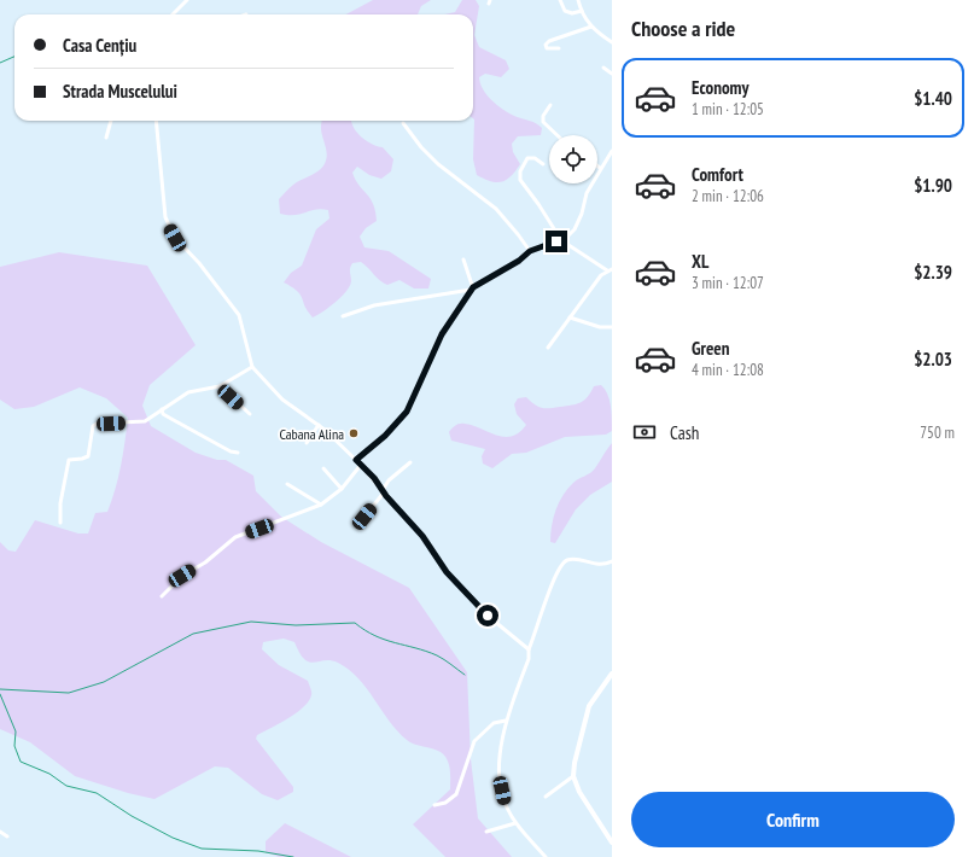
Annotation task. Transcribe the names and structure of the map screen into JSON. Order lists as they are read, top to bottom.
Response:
{
  "places": ["Cabana Alina"],
  "page": {
    "heading": "Choose a ride",
    "banner": ["Casa Cențiu", "Strada Muscelului"],
    "list": [
      {
        "name": "Economy",
        "note": "1 min · 12:05",
        "value": "$1.40"
      },
      {
        "name": "Comfort",
        "note": "2 min · 12:06",
        "value": "$1.90"
      },
      {
        "name": "XL",
        "note": "3 min · 12:07",
        "value": "$2.39"
      },
      {
        "name": "Green",
        "note": "4 min · 12:08",
        "value": "$2.03"
      }
    ],
    "pay": ["Cash", "750 m"],
    "buttons": "Confirm"
  }
}
